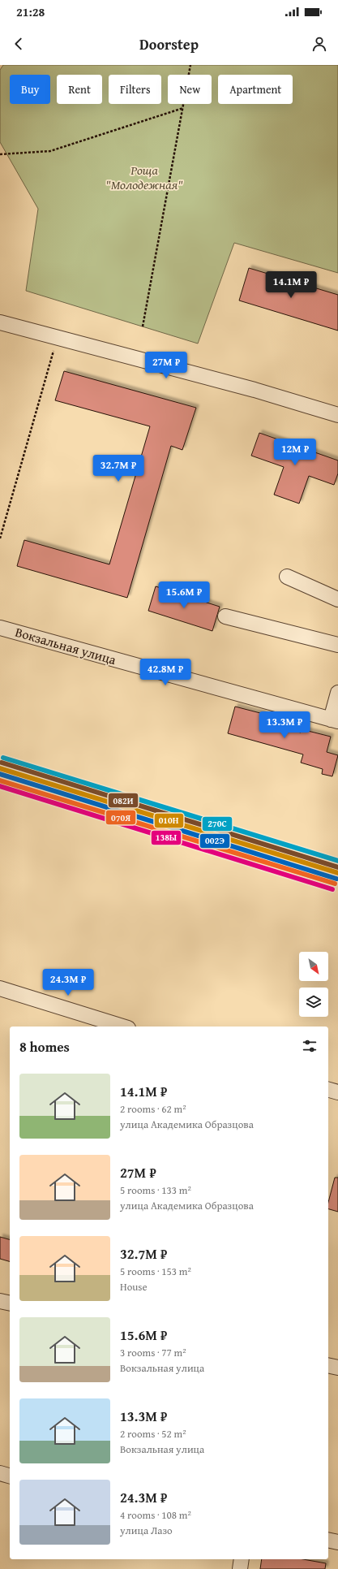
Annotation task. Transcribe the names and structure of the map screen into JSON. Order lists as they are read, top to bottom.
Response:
{
  "streets": {
    "street": ["Вокзальная улица"]
  },
  "parks": ["Роща \"Молодежная\""],
  "lines": [
    "transit line 270С",
    "transit line 082И",
    "transit line 010Н",
    "transit line 002Э",
    "transit line 070Я",
    "transit line 138Ы"
  ],
  "north": "bottom right",
  "page": {
    "status": "21:28",
    "header": "Doorstep",
    "chip": [
      "Buy",
      "Rent",
      "Filters",
      "New",
      "Apartment"
    ],
    "price": [
      "14.1M ₽",
      "27M ₽",
      "12M ₽",
      "32.7M ₽",
      "15.6M ₽",
      "42.8M ₽",
      "13.3M ₽",
      "24.3M ₽"
    ],
    "heading": "8 homes",
    "list": [
      {
        "name": "14.1M ₽",
        "note": "2 rooms · 62 m² · улица Академика Образцова"
      },
      {
        "name": "27M ₽",
        "note": "5 rooms · 133 m² · улица Академика Образцова"
      },
      {
        "name": "32.7M ₽",
        "note": "5 rooms · 153 m² · House"
      },
      {
        "name": "15.6M ₽",
        "note": "3 rooms · 77 m² · Вокзальная улица"
      },
      {
        "name": "13.3M ₽",
        "note": "2 rooms · 52 m² · Вокзальная улица"
      },
      {
        "name": "24.3M ₽",
        "note": "4 rooms · 108 m² · улица Лазо"
      }
    ]
  }
}
